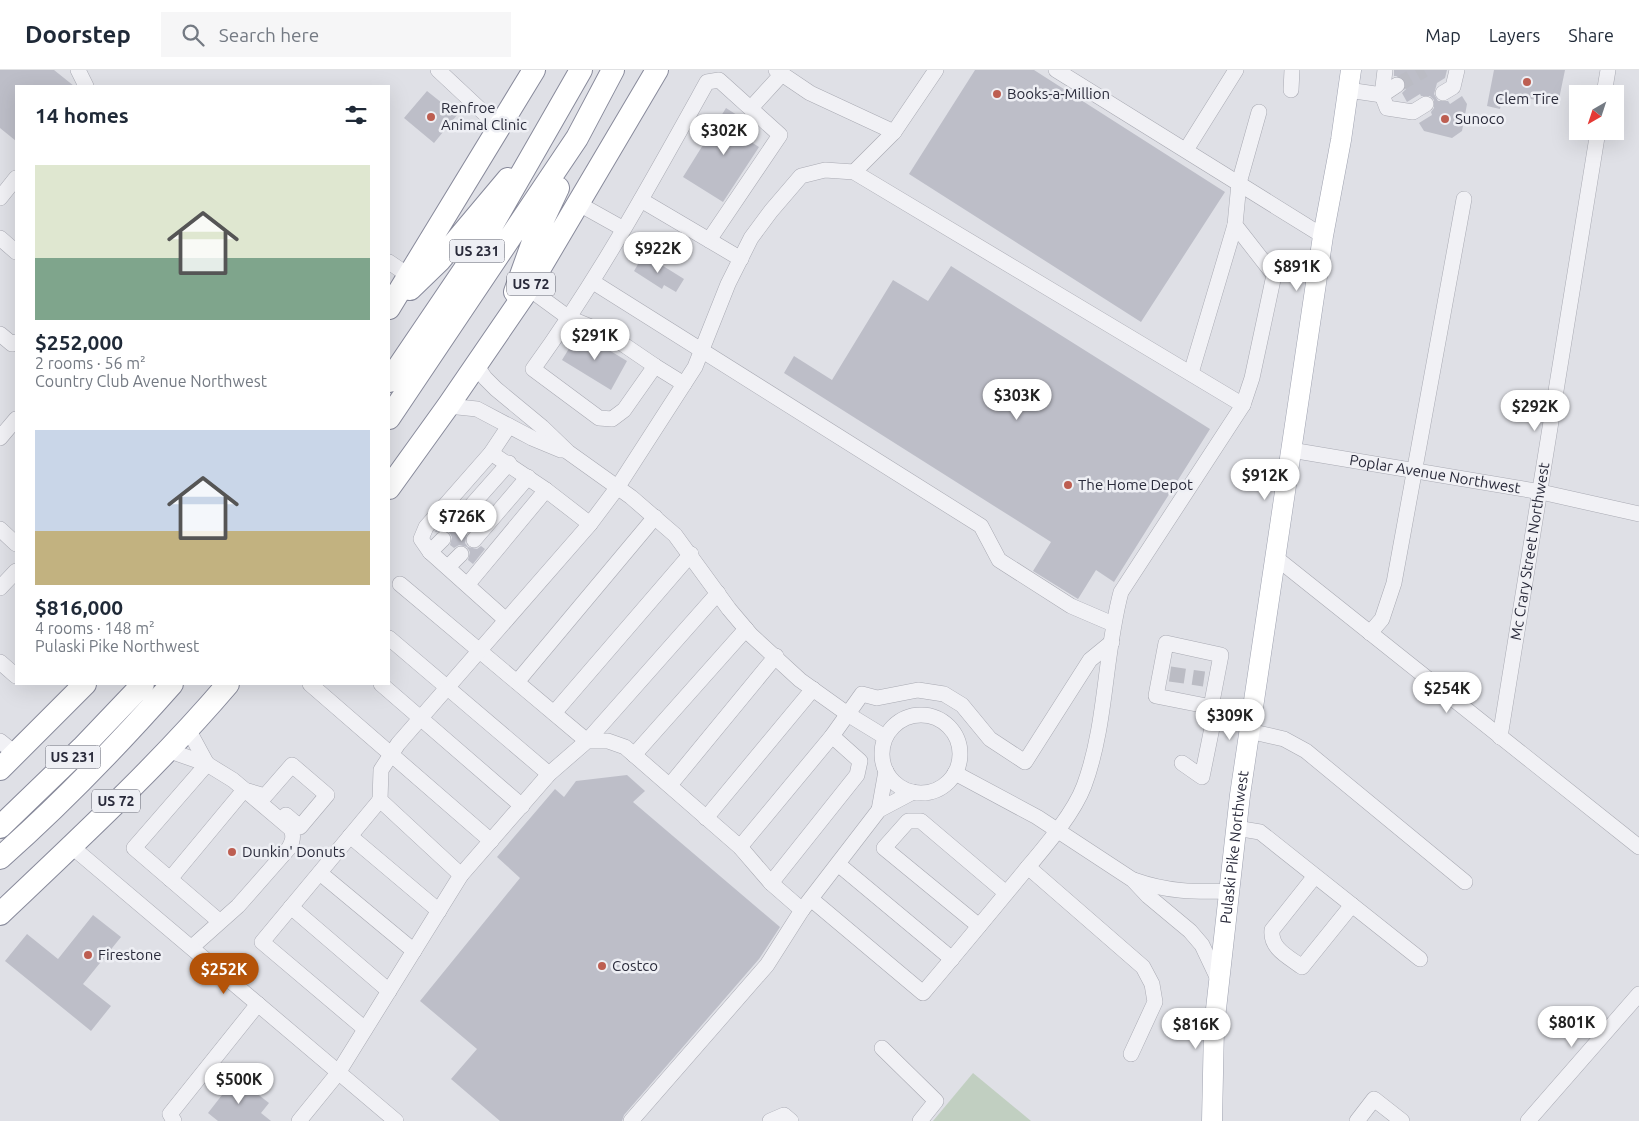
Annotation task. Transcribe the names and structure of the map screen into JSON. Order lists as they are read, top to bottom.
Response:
{
  "streets": {
    "highway": ["US 231", "US 72"],
    "main road": ["Pulaski Pike Northwest"],
    "street": ["Poplar Avenue Northwest", "Mc Crary Street Northwest"]
  },
  "crossings": [
    ["Poplar Avenue Northwest", "Mc Crary Street Northwest"],
    ["Poplar Avenue Northwest", "Pulaski Pike Northwest"]
  ],
  "places": [
    "Clem Tire",
    "Books-a-Million",
    "Renfroe Animal Clinic",
    "Sunoco",
    "The Home Depot",
    "Dunkin' Donuts",
    "Firestone",
    "Costco"
  ],
  "north": "bottom left",
  "page": {
    "header": "Doorstep",
    "search": "Search here",
    "nav": ["Map", "Layers", "Share"],
    "heading": "14 homes",
    "price": [
      "$302K",
      "$922K",
      "$891K",
      "$291K",
      "$303K",
      "$292K",
      "$912K",
      "$726K",
      "$254K",
      "$309K",
      "$252K",
      "$801K",
      "$816K",
      "$500K"
    ],
    "list": [
      {
        "name": "$252,000",
        "note": "2 rooms · 56 m² · Country Club Avenue Northwest"
      },
      {
        "name": "$816,000",
        "note": "4 rooms · 148 m² · Pulaski Pike Northwest"
      }
    ]
  }
}
